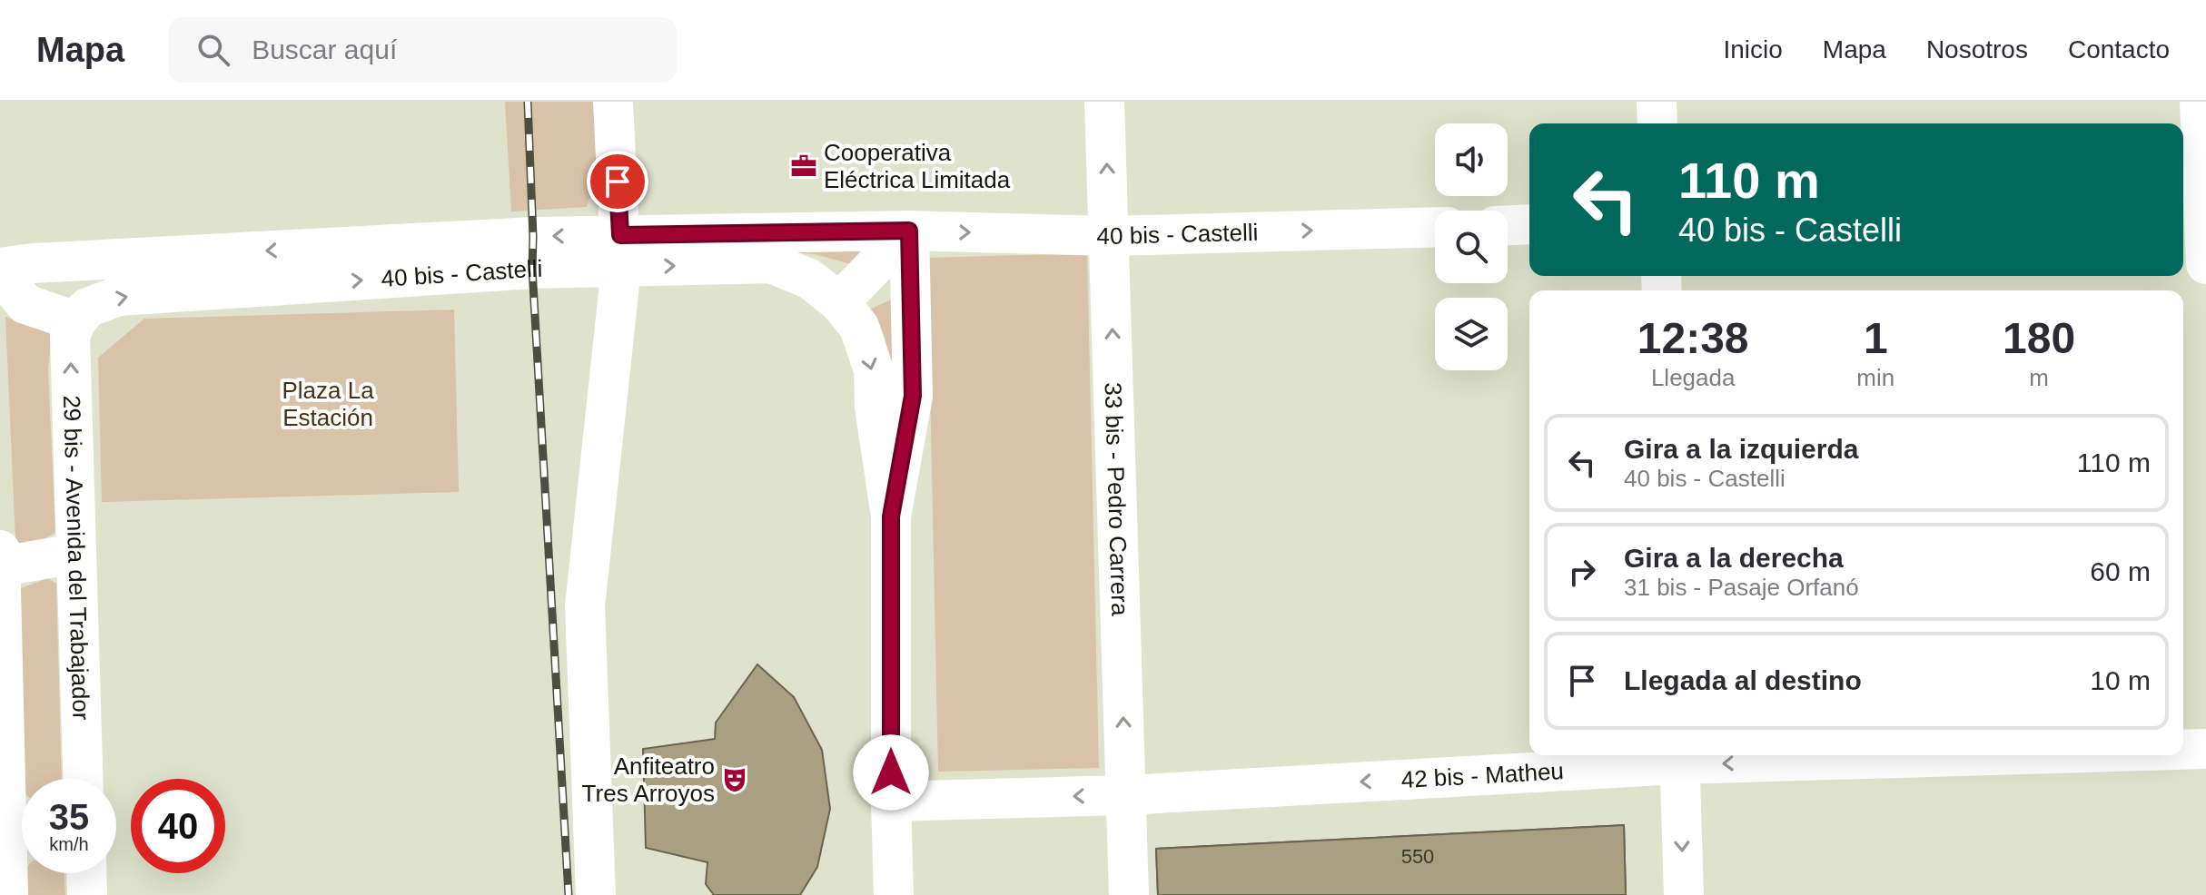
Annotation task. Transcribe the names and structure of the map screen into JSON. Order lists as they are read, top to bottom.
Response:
{
  "streets": {
    "street": [
      "40 bis - Castelli",
      "33 bis - Pedro Carrera",
      "29 bis - Avenida del Trabajador",
      "42 bis - Matheu"
    ]
  },
  "crossings": [
    ["40 bis - Castelli", "33 bis - Pedro Carrera"],
    ["40 bis - Castelli", "29 bis - Avenida del Trabajador"],
    ["33 bis - Pedro Carrera", "42 bis - Matheu"]
  ],
  "one_way": ["29 bis - Avenida del Trabajador", "42 bis - Matheu"],
  "parks": ["Plaza La Estación"],
  "places": {
    "office": ["Cooperativa Eléctrica Limitada"],
    "theatre": ["Anfiteatro Tres Arroyos"]
  },
  "house_numbers": ["550"],
  "page": {
    "header": "Mapa",
    "search": "Buscar aquí",
    "nav": [
      "Inicio",
      "Mapa",
      "Nosotros",
      "Contacto"
    ],
    "turn": ["110 m", "40 bis - Castelli"],
    "eta": [
      "12:38",
      "Llegada",
      "1",
      "min",
      "180",
      "m"
    ],
    "list": [
      {
        "name": "Gira a la izquierda",
        "note": "40 bis - Castelli",
        "value": "110 m"
      },
      {
        "name": "Gira a la derecha",
        "note": "31 bis - Pasaje Orfanó",
        "value": "60 m"
      },
      {
        "name": "Llegada al destino",
        "value": "10 m"
      }
    ],
    "speed": "35 km/h",
    "limit": "40"
  }
}
